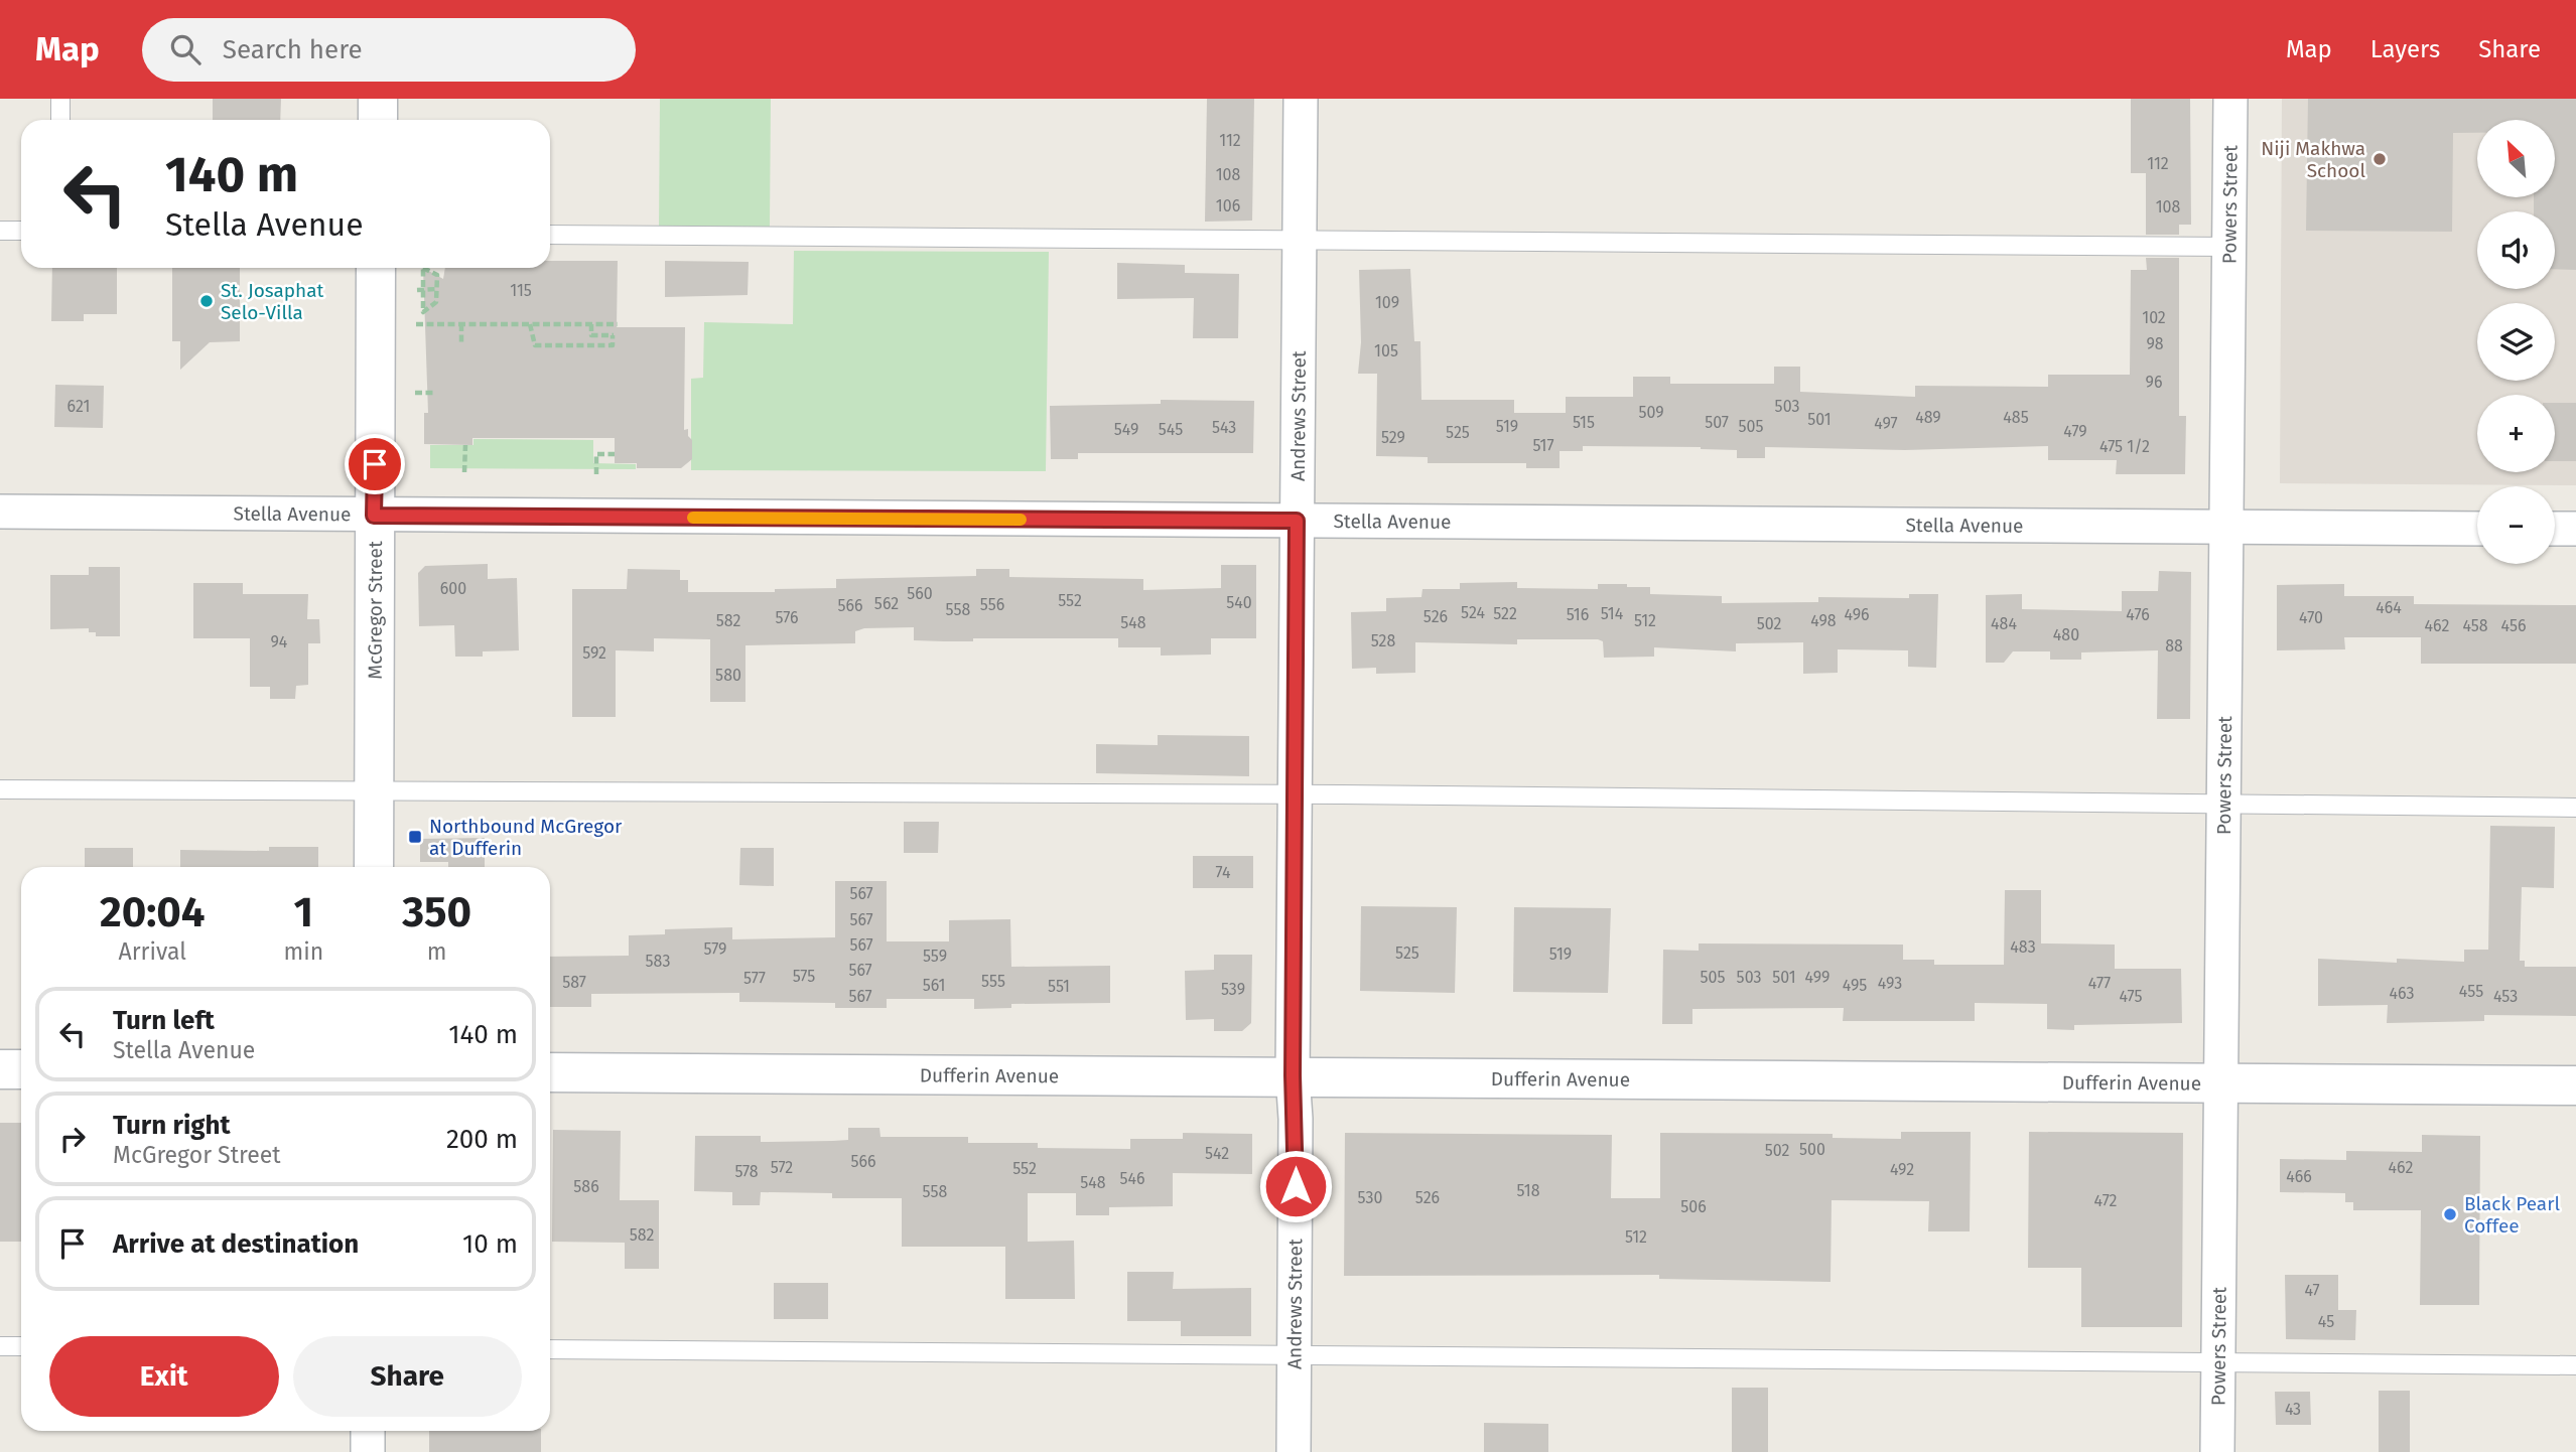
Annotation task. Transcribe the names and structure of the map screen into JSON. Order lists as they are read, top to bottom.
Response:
{
  "streets": {
    "main road": ["McGregor Street", "Dufferin Avenue"],
    "street": ["Powers Street", "Andrews Street", "Stella Avenue"]
  },
  "crossings": [
    ["Powers Street", "Stella Avenue"],
    ["Powers Street", "Dufferin Avenue"],
    ["Andrews Street", "Stella Avenue"],
    ["Andrews Street", "Dufferin Avenue"],
    ["Stella Avenue", "McGregor Street"]
  ],
  "places": {
    "other": ["Niji Makhwa School", "St. Josaphat Selo-Villa", "Black Pearl Coffee"],
    "transit": ["Northbound McGregor at Dufferin"]
  },
  "house_numbers": [
    "112",
    "112",
    "108",
    "106",
    "108",
    "115",
    "109",
    "102",
    "98",
    "105",
    "96",
    "621",
    "503",
    "509",
    "489",
    "485",
    "501",
    "515",
    "507",
    "497",
    "519",
    "505",
    "543",
    "549",
    "545",
    "479",
    "525",
    "529",
    "517",
    "475 1/2",
    "600",
    "560",
    "552",
    "540",
    "562",
    "556",
    "566",
    "464",
    "558",
    "524",
    "522",
    "514",
    "516",
    "496",
    "476",
    "526",
    "576",
    "470",
    "582",
    "512",
    "498",
    "548",
    "502",
    "484",
    "462",
    "458",
    "456",
    "480",
    "528",
    "94",
    "88",
    "592",
    "580",
    "74",
    "567",
    "567",
    "567",
    "483",
    "579",
    "525",
    "519",
    "559",
    "583",
    "567",
    "575",
    "505",
    "503",
    "501",
    "499",
    "577",
    "555",
    "587",
    "493",
    "477",
    "561",
    "495",
    "551",
    "539",
    "455",
    "463",
    "567",
    "475",
    "453",
    "500",
    "502",
    "542",
    "566",
    "572",
    "462",
    "552",
    "492",
    "578",
    "466",
    "546",
    "548",
    "586",
    "518",
    "558",
    "530",
    "526",
    "472",
    "506",
    "582",
    "512",
    "47",
    "45",
    "43"
  ],
  "north": "top left",
  "page": {
    "header": "Map",
    "search": "Search here",
    "nav": ["Map", "Layers", "Share"],
    "map_buttons": ["+", "−"],
    "turn": ["140 m", "Stella Avenue"],
    "eta": [
      "20:04",
      "Arrival",
      "1",
      "min",
      "350",
      "m"
    ],
    "list": [
      {
        "name": "Turn left",
        "note": "Stella Avenue",
        "value": "140 m"
      },
      {
        "name": "Turn right",
        "note": "McGregor Street",
        "value": "200 m"
      },
      {
        "name": "Arrive at destination",
        "value": "10 m"
      }
    ],
    "buttons": ["Exit", "Share"]
  }
}
